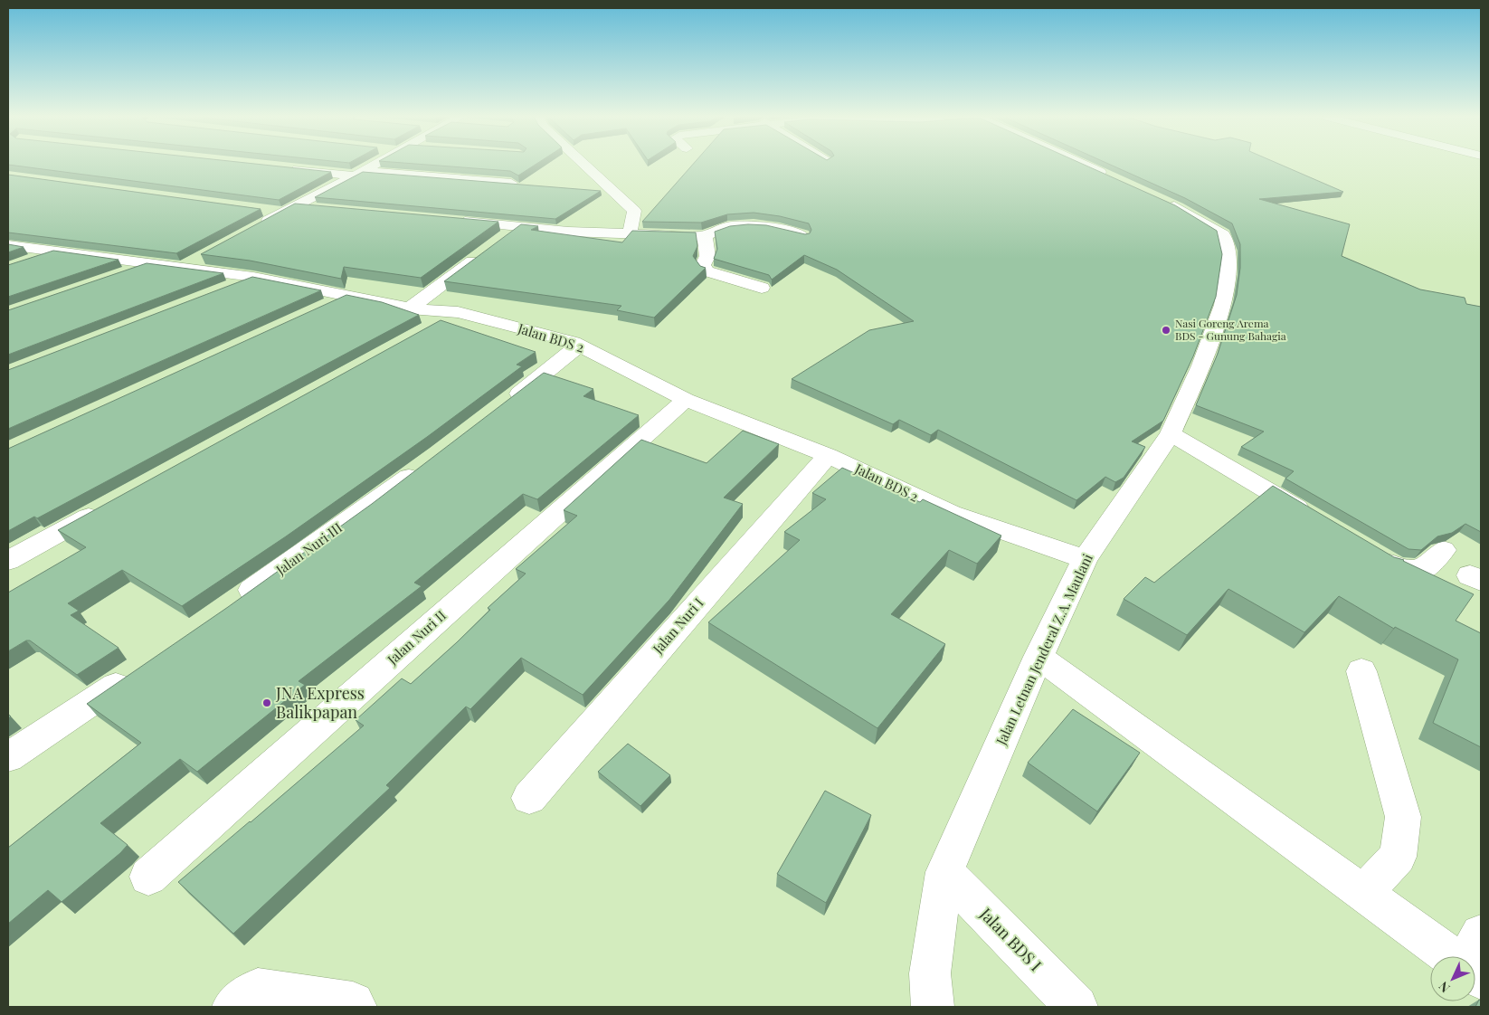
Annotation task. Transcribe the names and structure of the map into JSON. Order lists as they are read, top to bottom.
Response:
{
  "streets": {
    "street": [
      "Jalan BDS 2",
      "Jalan Nuri III",
      "Jalan Nuri I",
      "Jalan Nuri II",
      "Jalan Letnan Jenderal Z.A. Maulani",
      "Jalan BDS I"
    ]
  },
  "crossings": [
    ["Jalan BDS 2", "Jalan Nuri I"],
    ["Jalan BDS 2", "Jalan Nuri II"],
    ["Jalan BDS 2", "Jalan Letnan Jenderal Z.A. Maulani"],
    ["Jalan Letnan Jenderal Z.A. Maulani", "Jalan BDS I"]
  ],
  "places": ["Nasi Goreng Arema BDS - Gunung Bahagia", "JNA Express Balikpapan"],
  "north": "bottom left"
}
